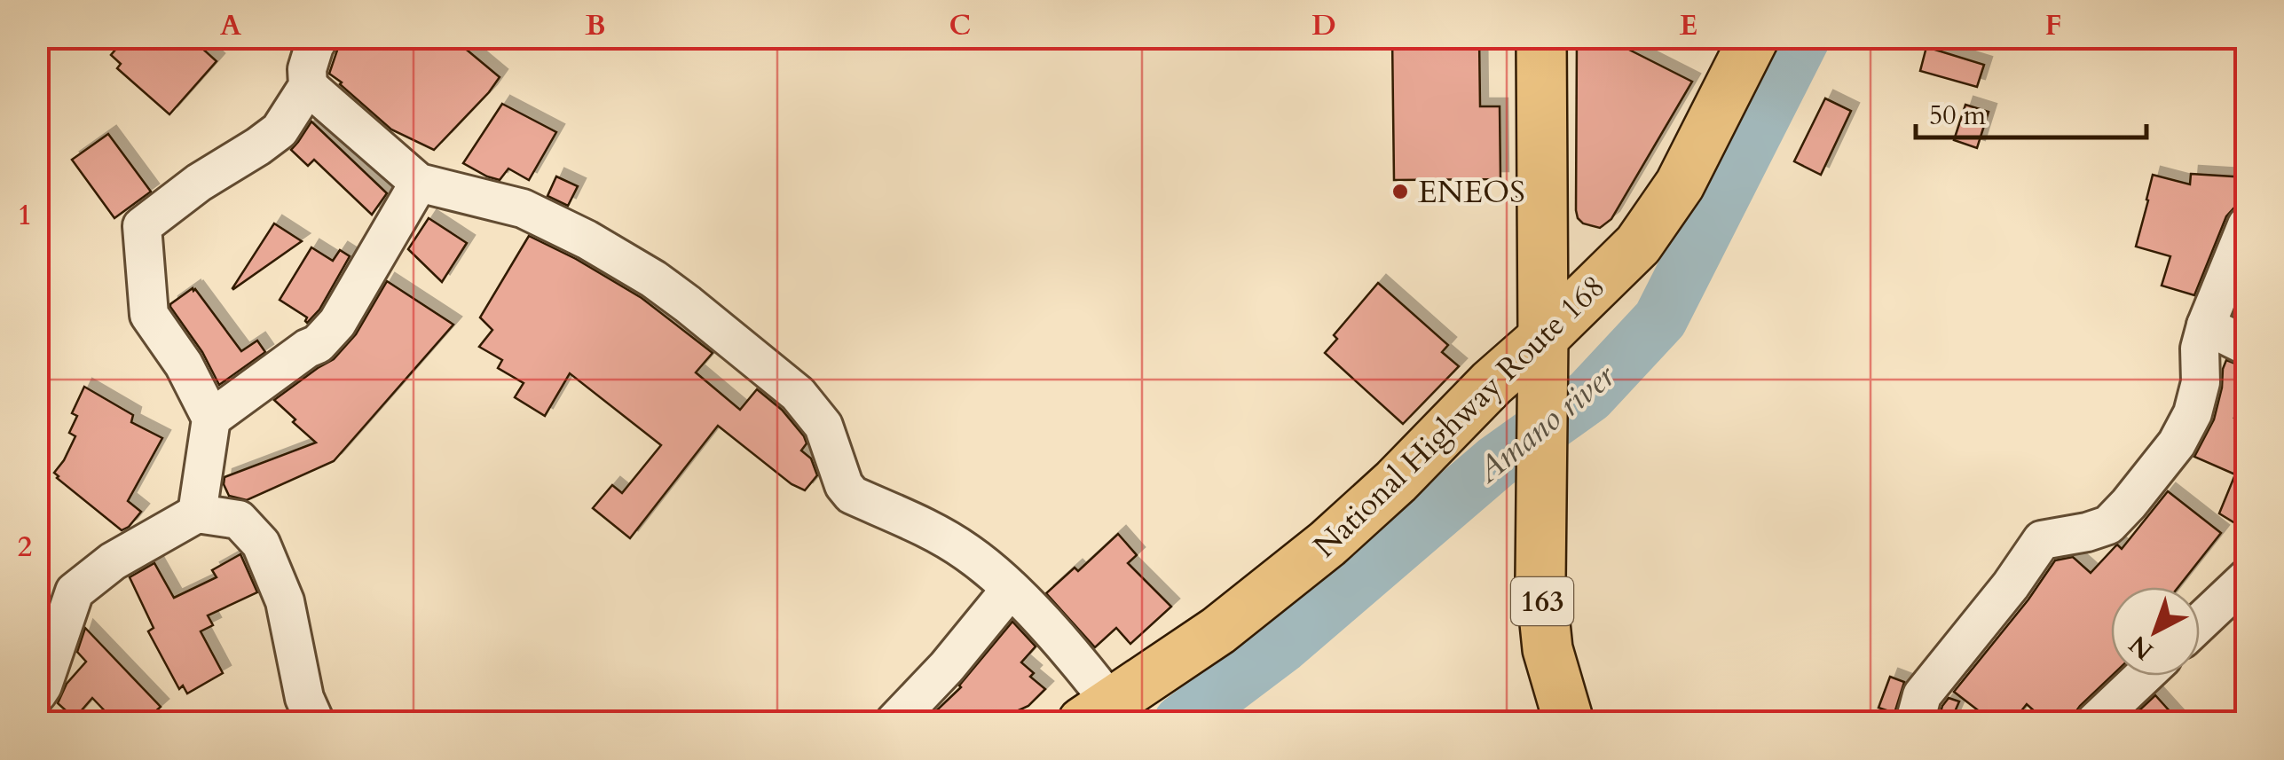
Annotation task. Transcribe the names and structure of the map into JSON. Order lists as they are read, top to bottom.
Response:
{
  "streets": {
    "highway": ["National Highway Route 168", "163"]
  },
  "crossings": [
    ["National Highway Route 168", "163"]
  ],
  "water": ["Amano river"],
  "places": ["ENEOS"],
  "scale_bar": "50 m",
  "north": "bottom left",
  "grid": {
    "columns": [
      "A",
      "B",
      "C",
      "D",
      "E",
      "F"
    ],
    "rows": ["1", "2"]
  }
}
